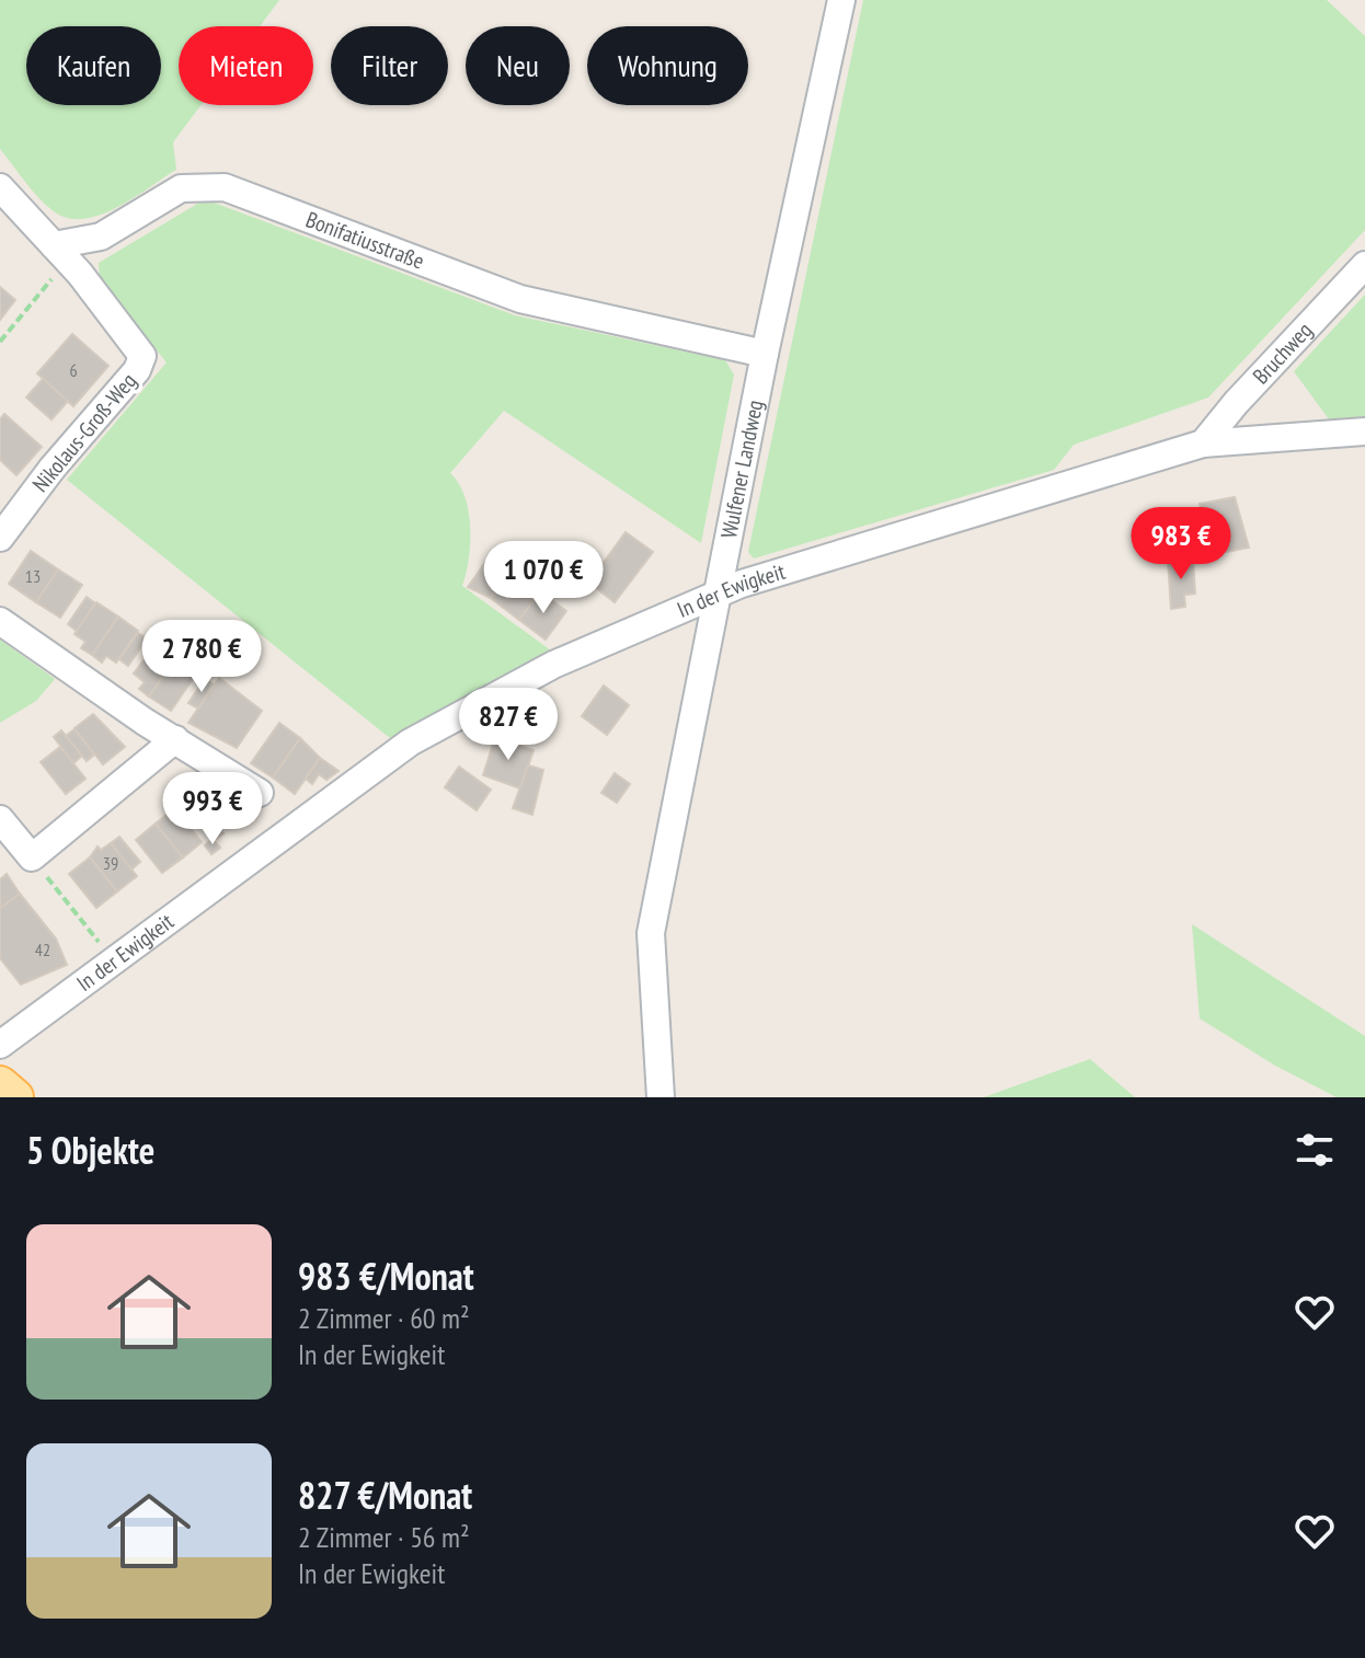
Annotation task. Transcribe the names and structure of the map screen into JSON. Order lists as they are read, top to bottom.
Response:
{
  "streets": {
    "street": [
      "Bonifatiusstraße",
      "Bruchweg",
      "Nikolaus-Groß-Weg",
      "Wulfener Landweg",
      "In der Ewigkeit"
    ]
  },
  "crossings": [
    ["Bonifatiusstraße", "Nikolaus-Groß-Weg"],
    ["Bonifatiusstraße", "Wulfener Landweg"],
    ["Bruchweg", "In der Ewigkeit"],
    ["Wulfener Landweg", "In der Ewigkeit"]
  ],
  "house_numbers": [
    "6",
    "13",
    "39",
    "42"
  ],
  "page": {
    "chip": [
      "Kaufen",
      "Mieten",
      "Filter",
      "Neu",
      "Wohnung"
    ],
    "price": [
      "983 €",
      "1 070 €",
      "2 780 €",
      "827 €",
      "993 €"
    ],
    "heading": "5 Objekte",
    "list": [
      {
        "name": "983 €/Monat",
        "note": "2 Zimmer · 60 m² · In der Ewigkeit"
      },
      {
        "name": "827 €/Monat",
        "note": "2 Zimmer · 56 m² · In der Ewigkeit"
      }
    ]
  }
}
